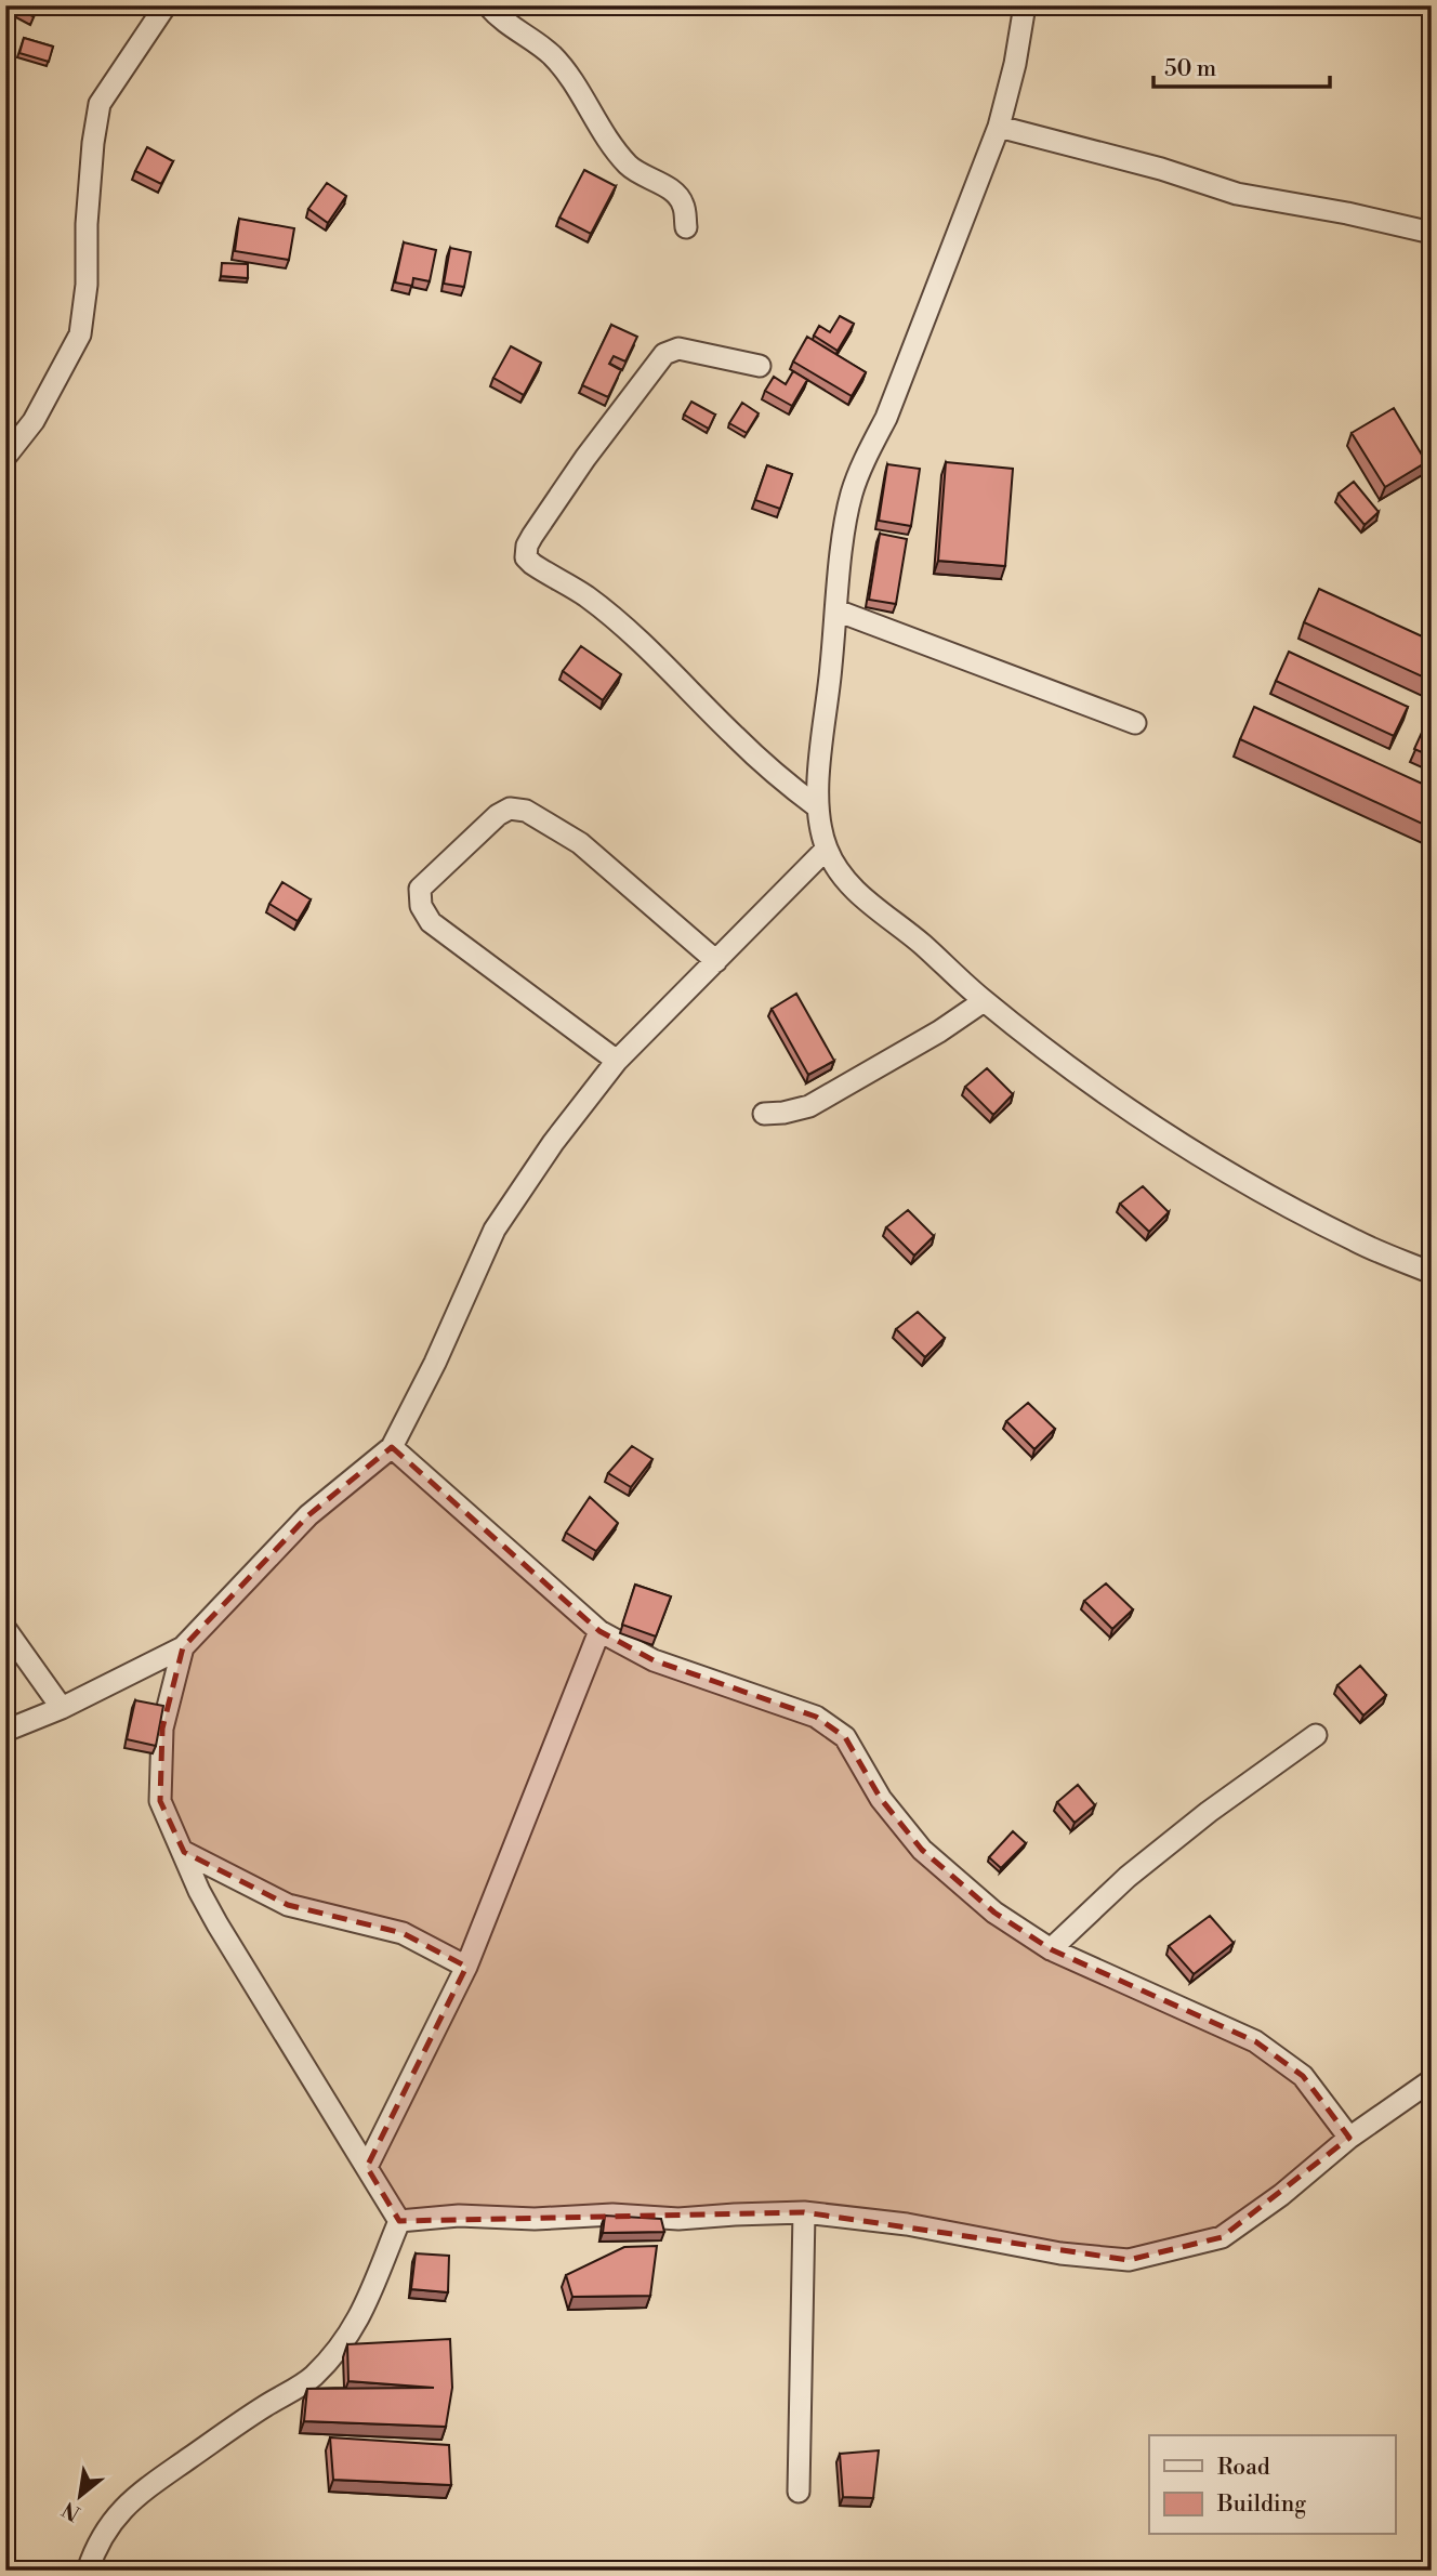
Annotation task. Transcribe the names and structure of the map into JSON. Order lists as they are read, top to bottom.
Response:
{
  "legend": ["Road", "Building"],
  "scale_bar": "50 m",
  "north": "bottom left"
}
